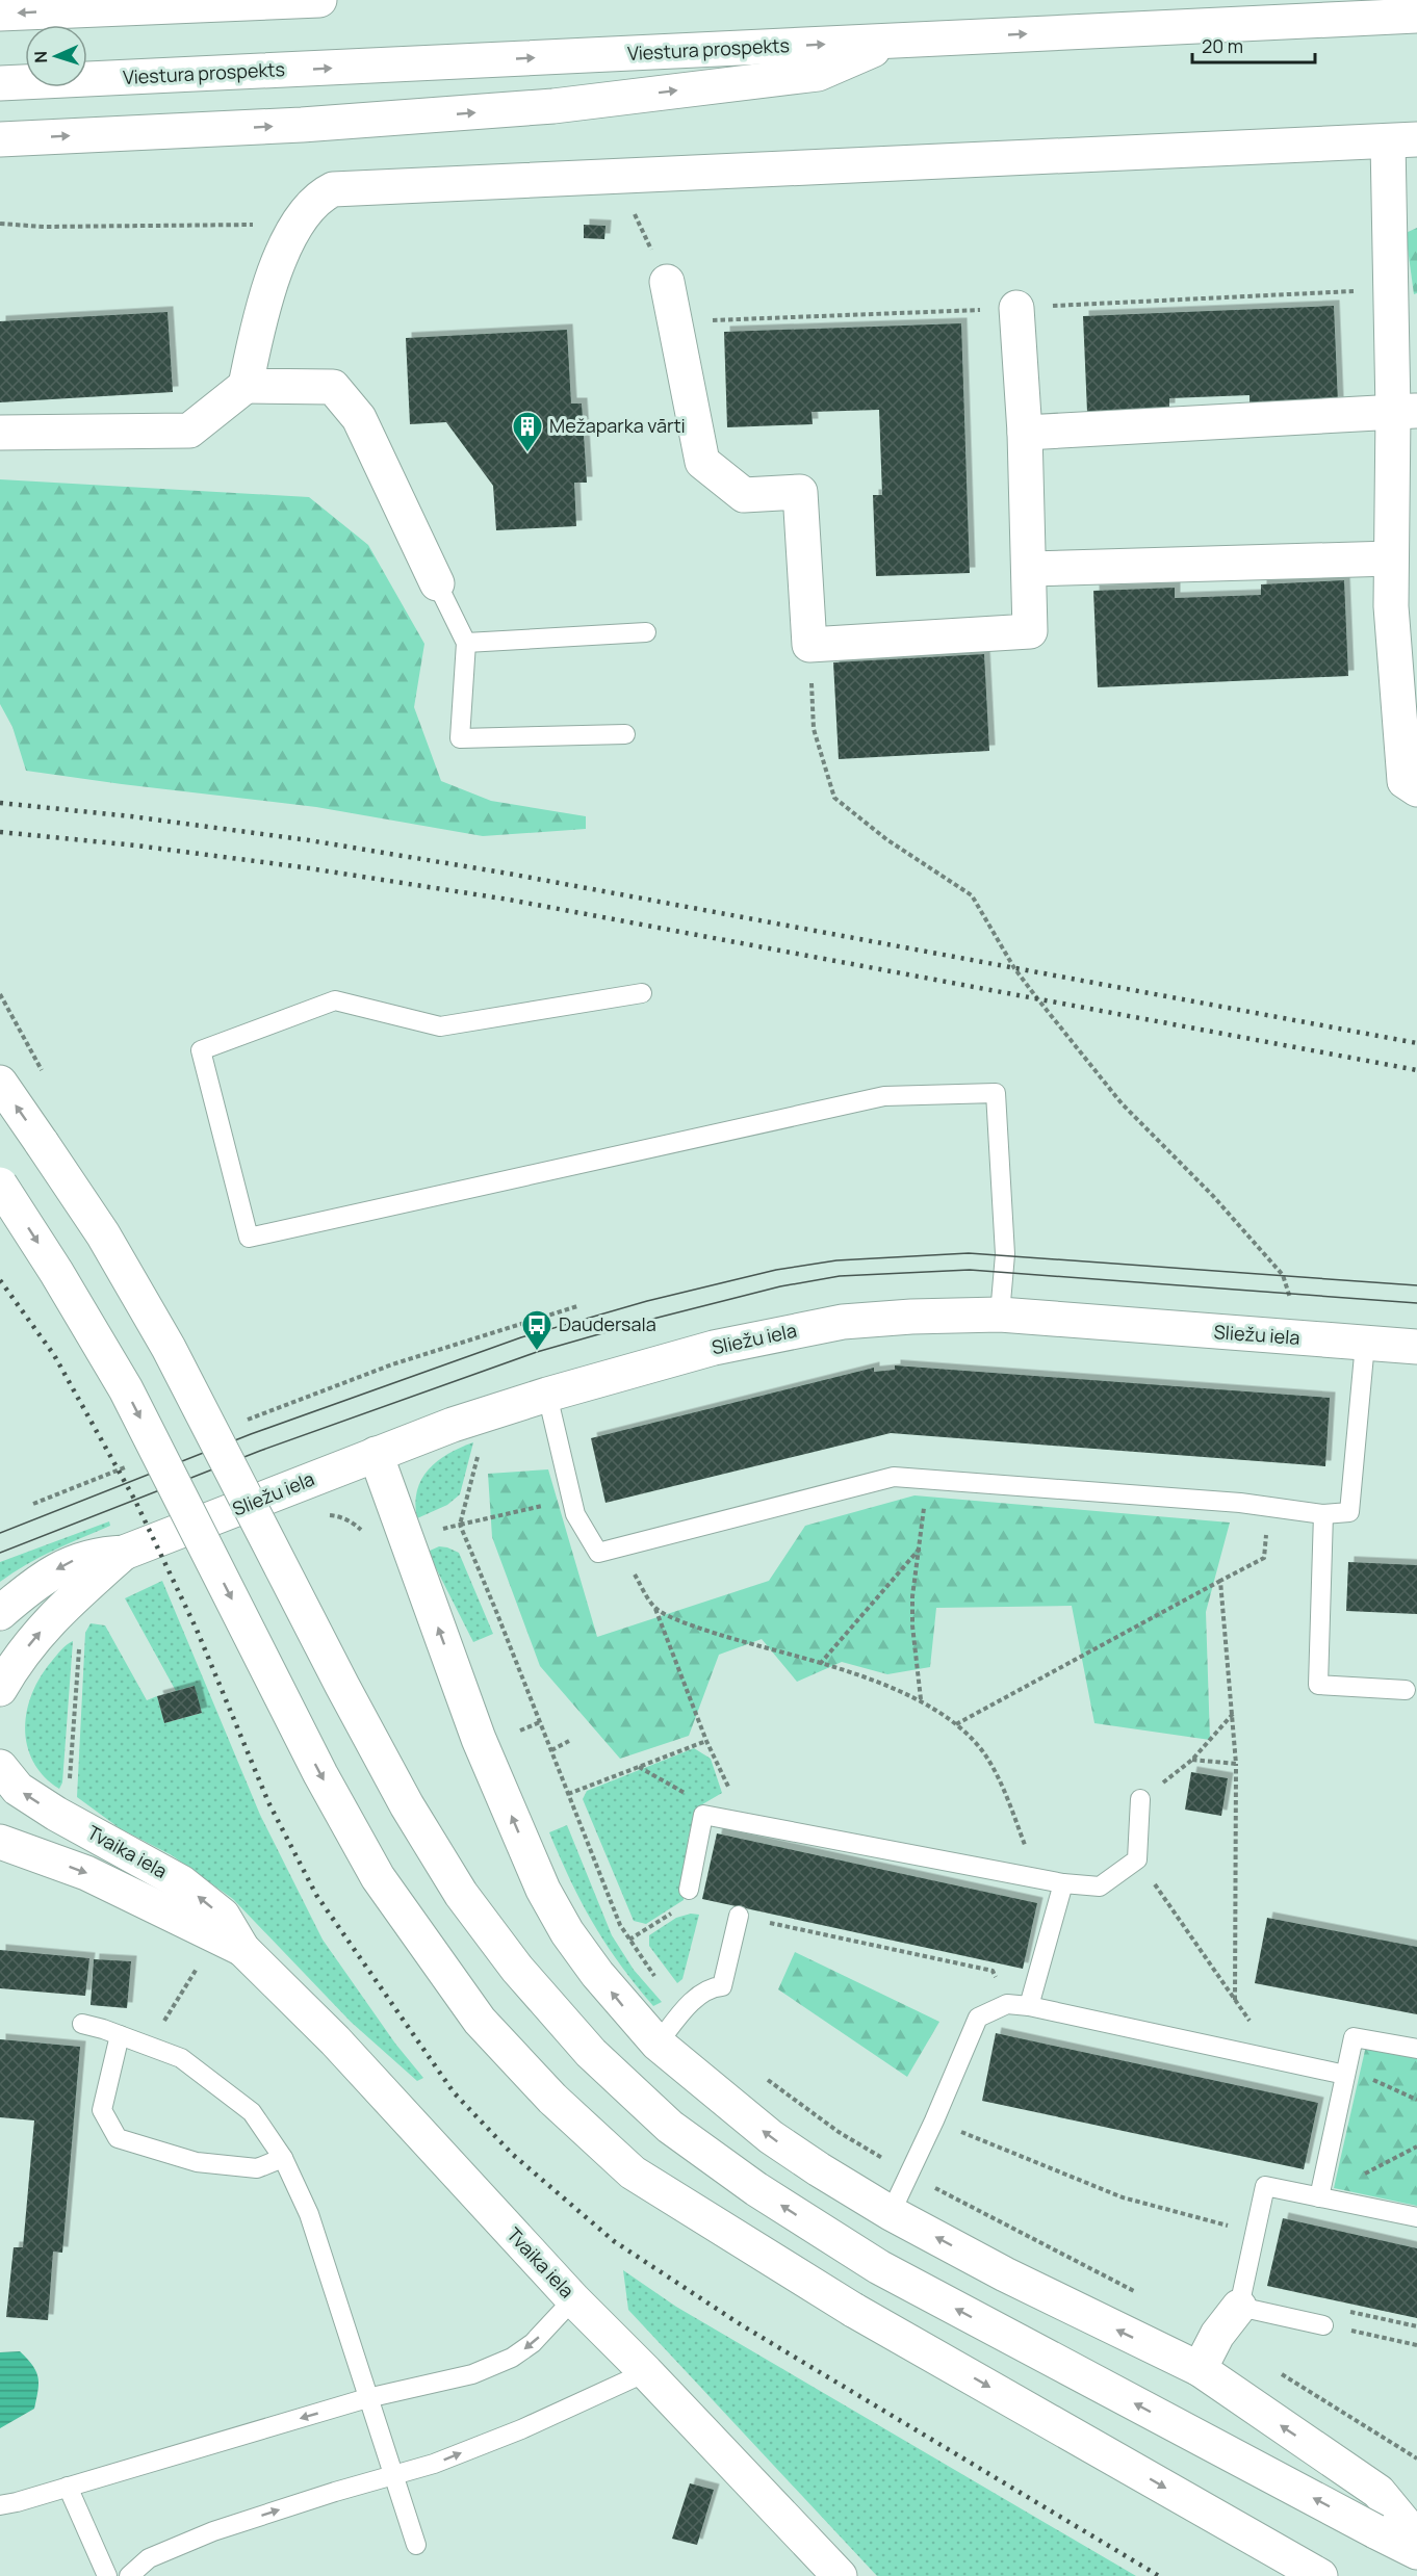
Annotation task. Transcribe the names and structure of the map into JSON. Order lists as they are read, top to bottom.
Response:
{
  "streets": {
    "street": ["Viestura prospekts", "Sliežu iela", "Tvaika iela"]
  },
  "places": {
    "building": ["Mežaparka vārti"],
    "bus stop": ["Daudersala"]
  },
  "scale_bar": "20 m",
  "north": "left"
}
